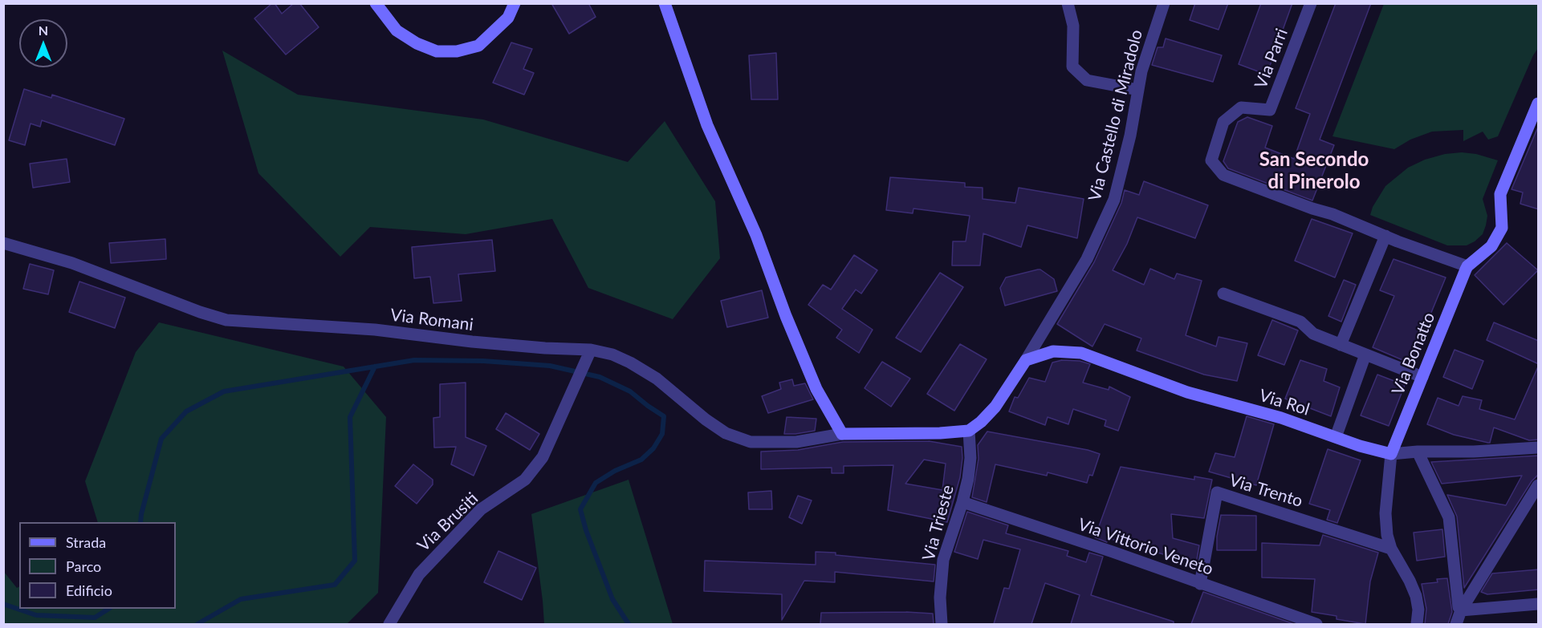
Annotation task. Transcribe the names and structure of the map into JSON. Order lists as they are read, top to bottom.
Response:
{
  "streets": {
    "street": [
      "Via Parri",
      "Via Castello di Miradolo",
      "Via Romani",
      "Via Bonatto",
      "Via Rol",
      "Via Trento",
      "Via Brusiti",
      "Via Trieste",
      "Via Vittorio Veneto"
    ]
  },
  "crossings": [
    ["Via Castello di Miradolo", "Via Rol"],
    ["Via Romani", "Via Brusiti"],
    ["Via Bonatto", "Via Rol"],
    ["Via Trento", "Via Vittorio Veneto"],
    ["Via Trieste", "Via Vittorio Veneto"]
  ],
  "districts": ["San Secondo di Pinerolo"],
  "legend": ["Strada", "Parco", "Edificio"],
  "north": "top"
}
